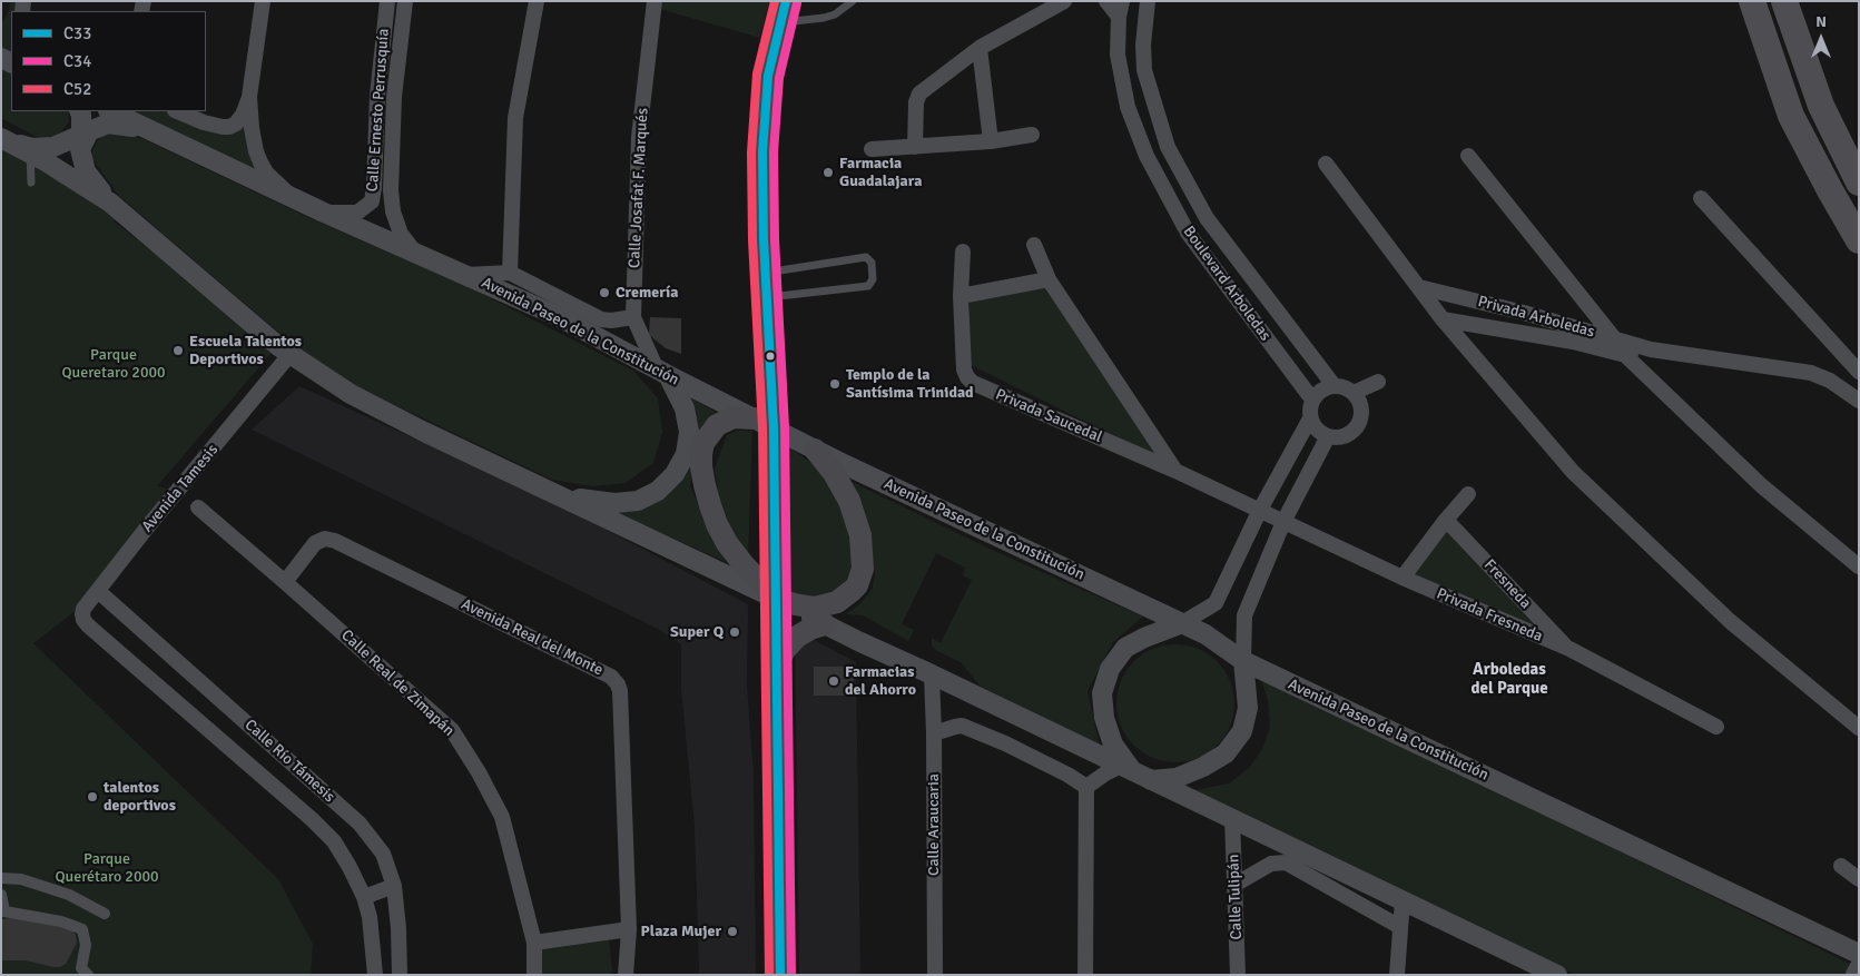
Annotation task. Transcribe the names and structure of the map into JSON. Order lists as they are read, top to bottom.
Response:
{
  "streets": {
    "street": [
      "Calle Ernesto Perrusquía",
      "Calle Josafat F. Marqués",
      "Boulevard Arboledas",
      "Privada Arboledas",
      "Avenida Paseo de la Constitución",
      "Privada Saucedal",
      "Avenida Tamesis",
      "Fresneda",
      "Privada Fresneda",
      "Avenida Real del Monte",
      "Calle Real de Zimapán",
      "Calle Río Támesis",
      "Calle Araucaria",
      "Calle Tulipán"
    ]
  },
  "crossings": [
    ["Calle Ernesto Perrusquía", "Avenida Paseo de la Constitución"],
    ["Calle Josafat F. Marqués", "Avenida Paseo de la Constitución"],
    ["Privada Saucedal", "Privada Fresneda"],
    ["Avenida Tamesis", "Calle Río Támesis"],
    ["Fresneda", "Privada Fresneda"],
    ["Avenida Real del Monte", "Calle Real de Zimapán"]
  ],
  "districts": ["Arboledas del Parque"],
  "parks": ["Parque Queretaro 2000", "Parque Querétaro 2000"],
  "places": [
    "Farmacia Guadalajara",
    "Cremería",
    "Escuela Talentos Deportivos",
    "Templo de la Santísima Trinidad",
    "Super Q",
    "Farmacias del Ahorro",
    "talentos deportivos",
    "Plaza Mujer"
  ],
  "lines": ["transit line C33", "transit line C52", "transit line C34"],
  "legend": ["C33", "C34", "C52"],
  "north": "top"
}
